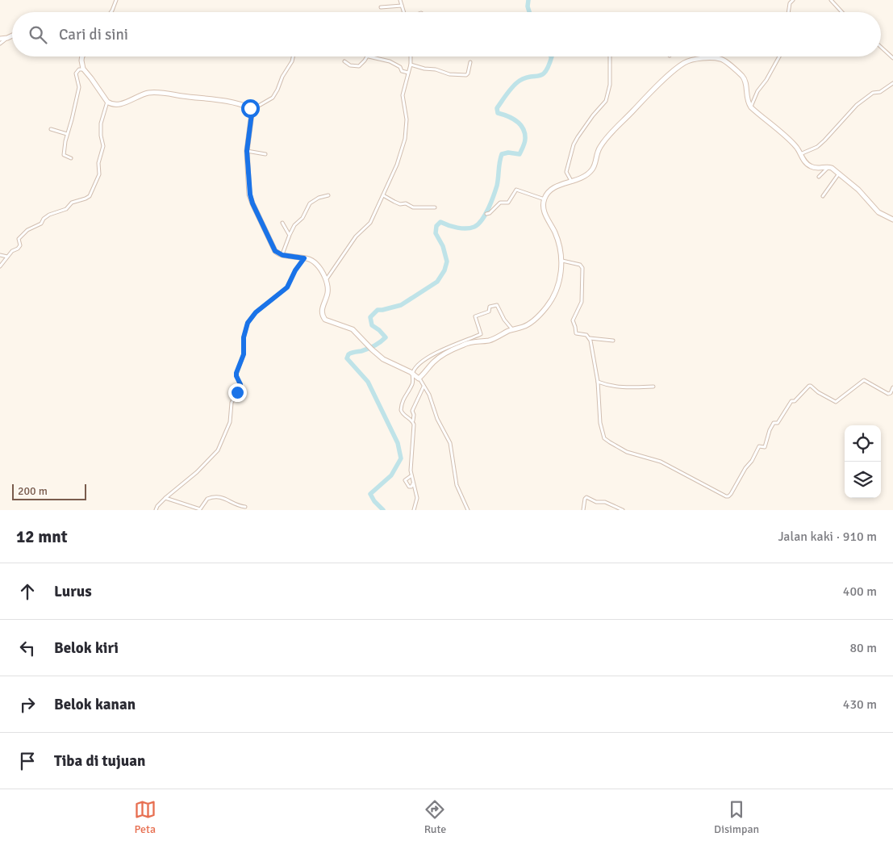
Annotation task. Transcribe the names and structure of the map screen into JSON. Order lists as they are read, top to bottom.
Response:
{
  "scale_bar": "200 m",
  "page": {
    "search": "Cari di sini",
    "scale": "200 m",
    "heading": ["12 mnt", "Jalan kaki · 910 m"],
    "list": [
      ["Lurus", "400 m"],
      ["Belok kiri", "80 m"],
      ["Belok kanan", "430 m"],
      "Tiba di tujuan"
    ],
    "nav": ["Peta", "Rute", "Disimpan"]
  }
}
